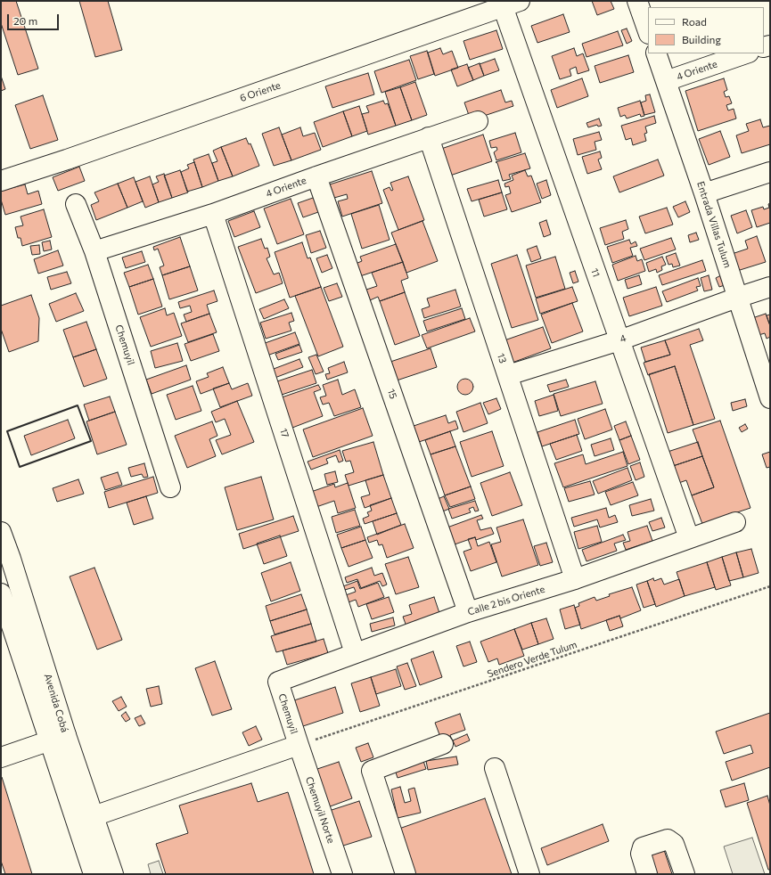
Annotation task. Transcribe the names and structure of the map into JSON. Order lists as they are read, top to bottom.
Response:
{
  "streets": {
    "street": [
      "4 Oriente",
      "6 Oriente",
      "Entrada Villas Tulum",
      "11",
      "4",
      "Chemuyil",
      "13",
      "15",
      "17",
      "Calle 2 bis Oriente",
      "Avenida Cobá",
      "Chemuyil Norte"
    ],
    "path": ["Sendero Verde Tulum"]
  },
  "crossings": [
    ["4 Oriente", "Entrada Villas Tulum"],
    ["4 Oriente", "Chemuyil"],
    ["4 Oriente", "13"],
    ["4 Oriente", "15"],
    ["4 Oriente", "17"],
    ["6 Oriente", "11"],
    ["Entrada Villas Tulum", "4"],
    ["11", "4"],
    ["11", "Calle 2 bis Oriente"],
    ["4", "13"],
    ["Chemuyil", "Calle 2 bis Oriente"],
    ["Chemuyil", "Sendero Verde Tulum"],
    ["Chemuyil", "Chemuyil Norte"],
    ["13", "Calle 2 bis Oriente"],
    ["15", "Calle 2 bis Oriente"],
    ["17", "Calle 2 bis Oriente"],
    ["Sendero Verde Tulum", "Chemuyil Norte"]
  ],
  "legend": ["Road", "Building"],
  "scale_bar": "20 m"
}
